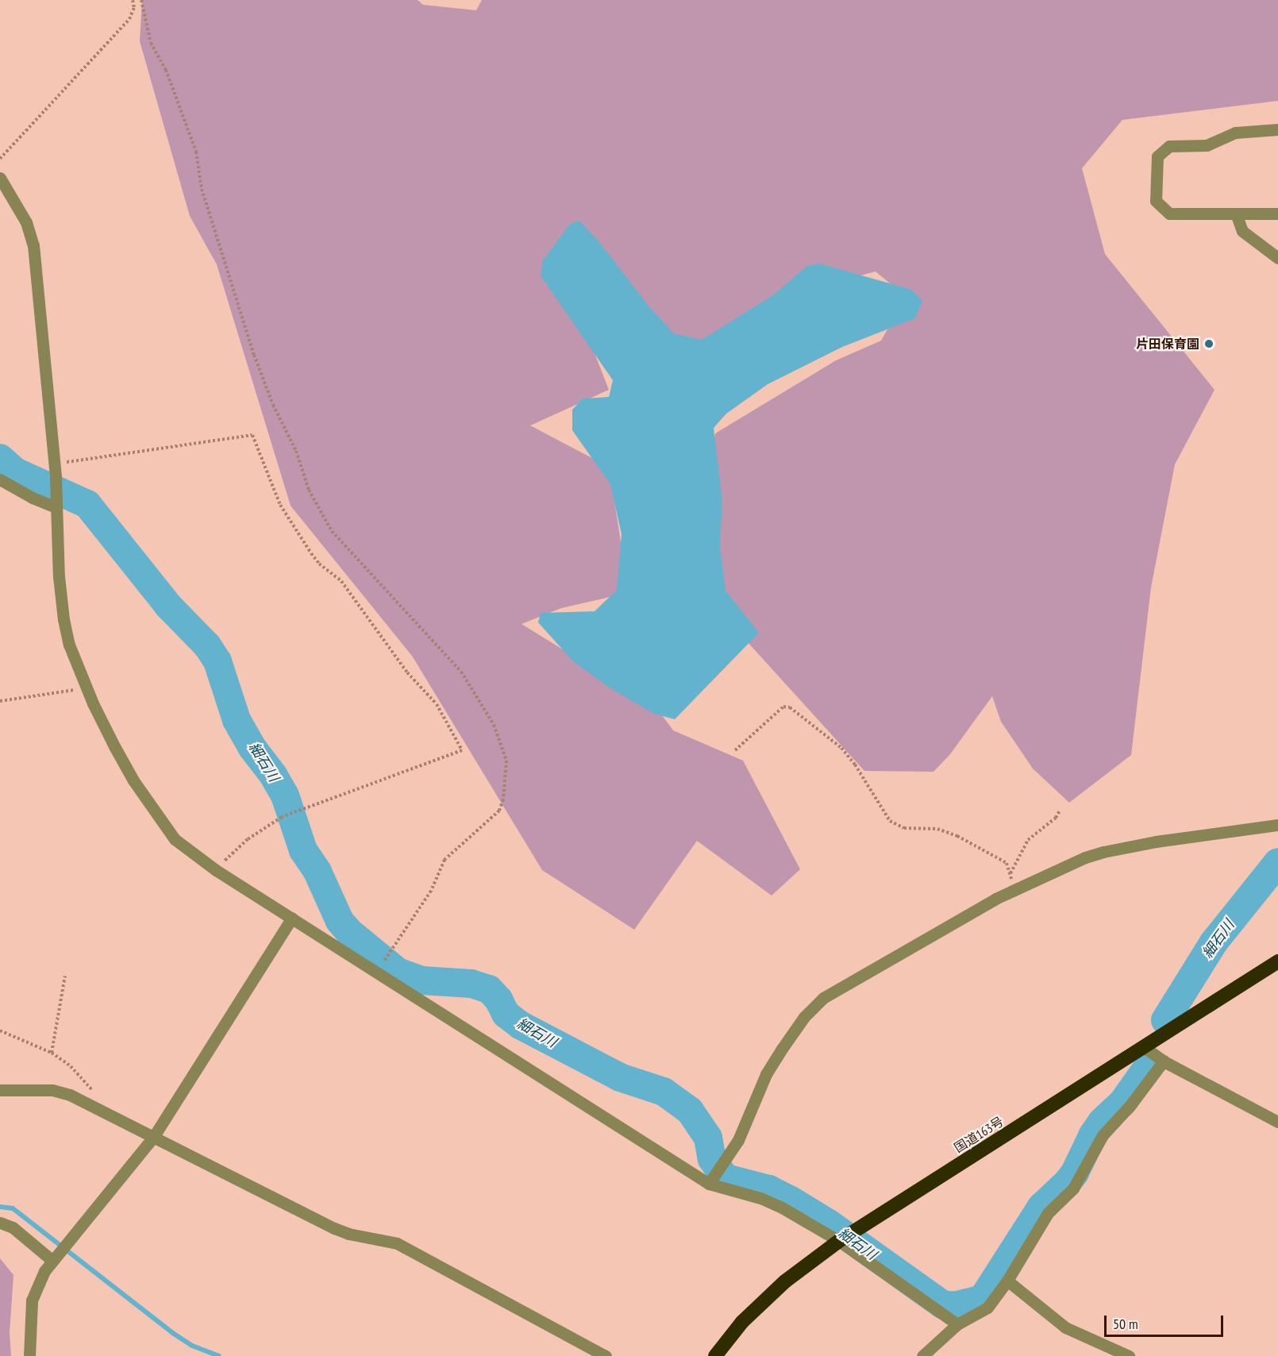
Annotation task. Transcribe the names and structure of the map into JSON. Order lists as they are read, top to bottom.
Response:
{
  "streets": {
    "highway": ["国道163号"]
  },
  "water": ["細石川"],
  "places": ["片田保育園"],
  "scale_bar": "50 m"
}
